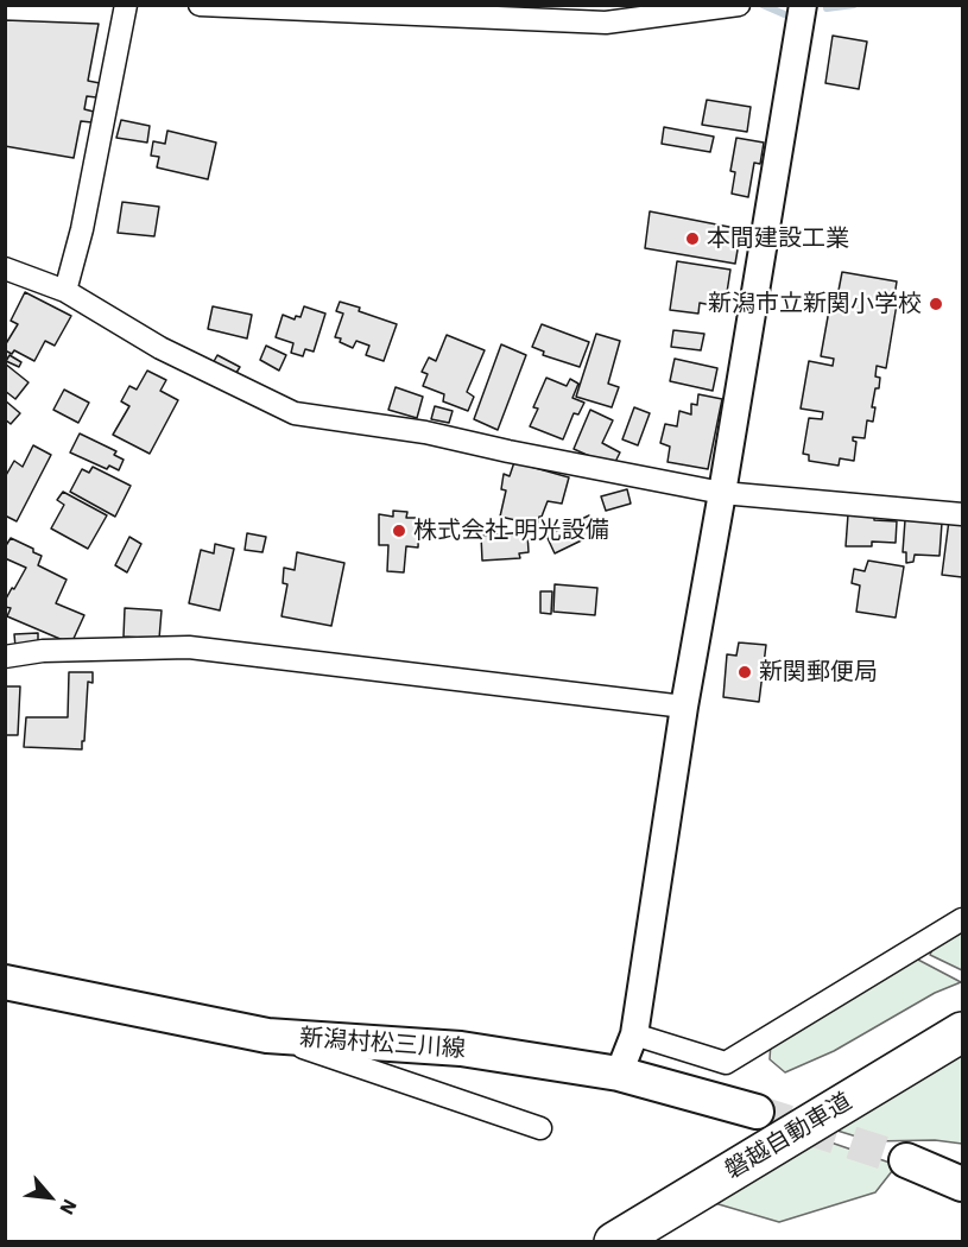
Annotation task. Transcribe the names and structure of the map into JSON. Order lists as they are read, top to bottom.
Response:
{
  "streets": {
    "highway": ["磐越自動車道"],
    "main road": ["新潟村松三川線"]
  },
  "places": [
    "本間建設工業",
    "新潟市立新関小学校",
    "株式会社 明光設備",
    "新関郵便局"
  ],
  "north": "bottom right"
}
